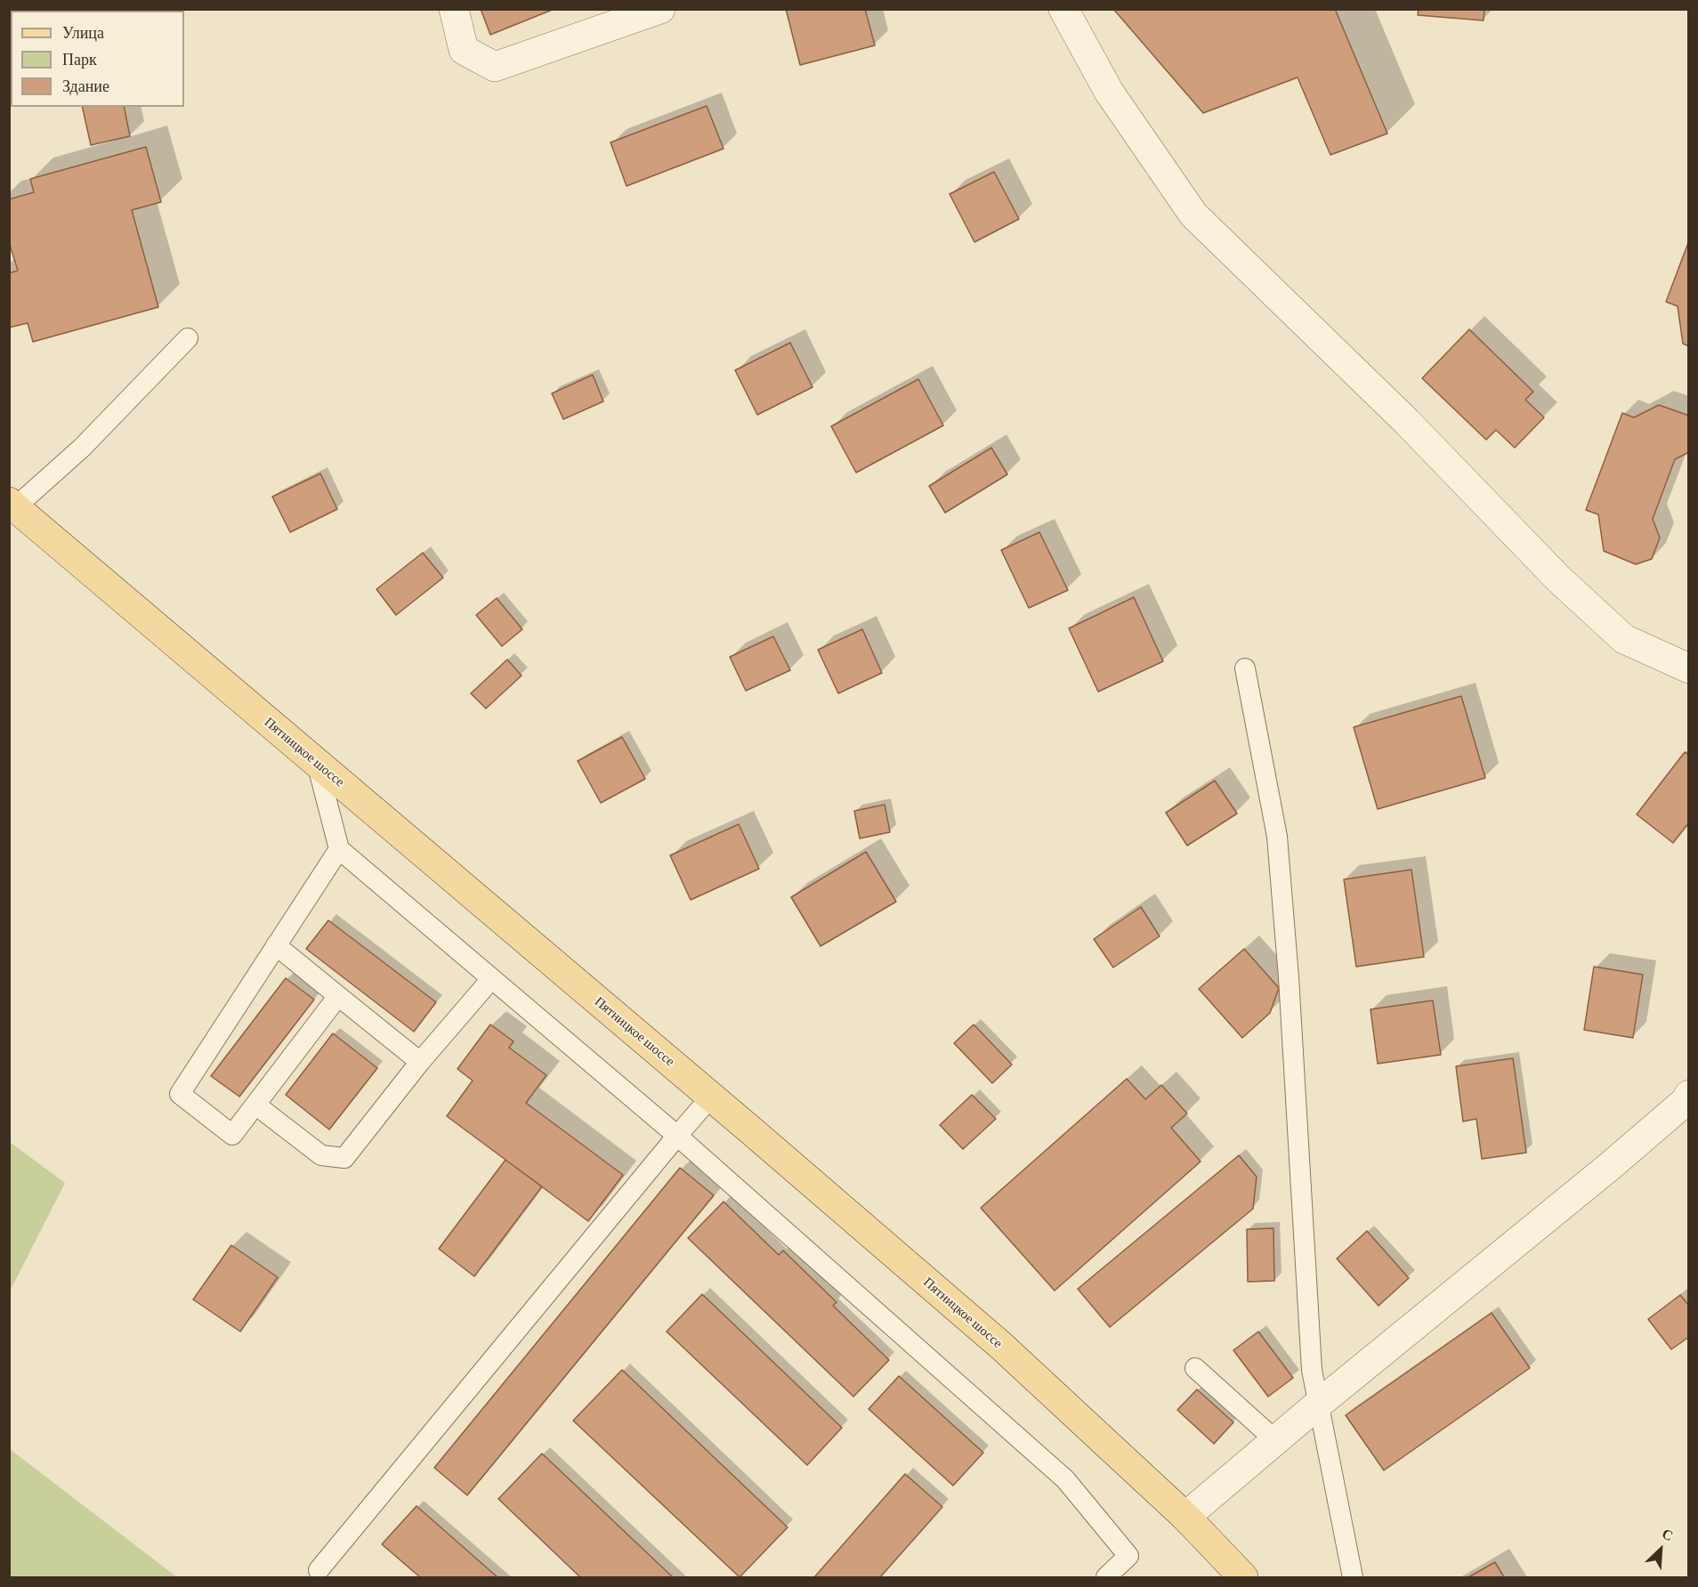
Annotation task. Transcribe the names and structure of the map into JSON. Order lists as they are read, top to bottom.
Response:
{
  "streets": {
    "main road": ["Пятницкое шоссе"]
  },
  "legend": ["Улица", "Парк", "Здание"],
  "north": "top right"
}
